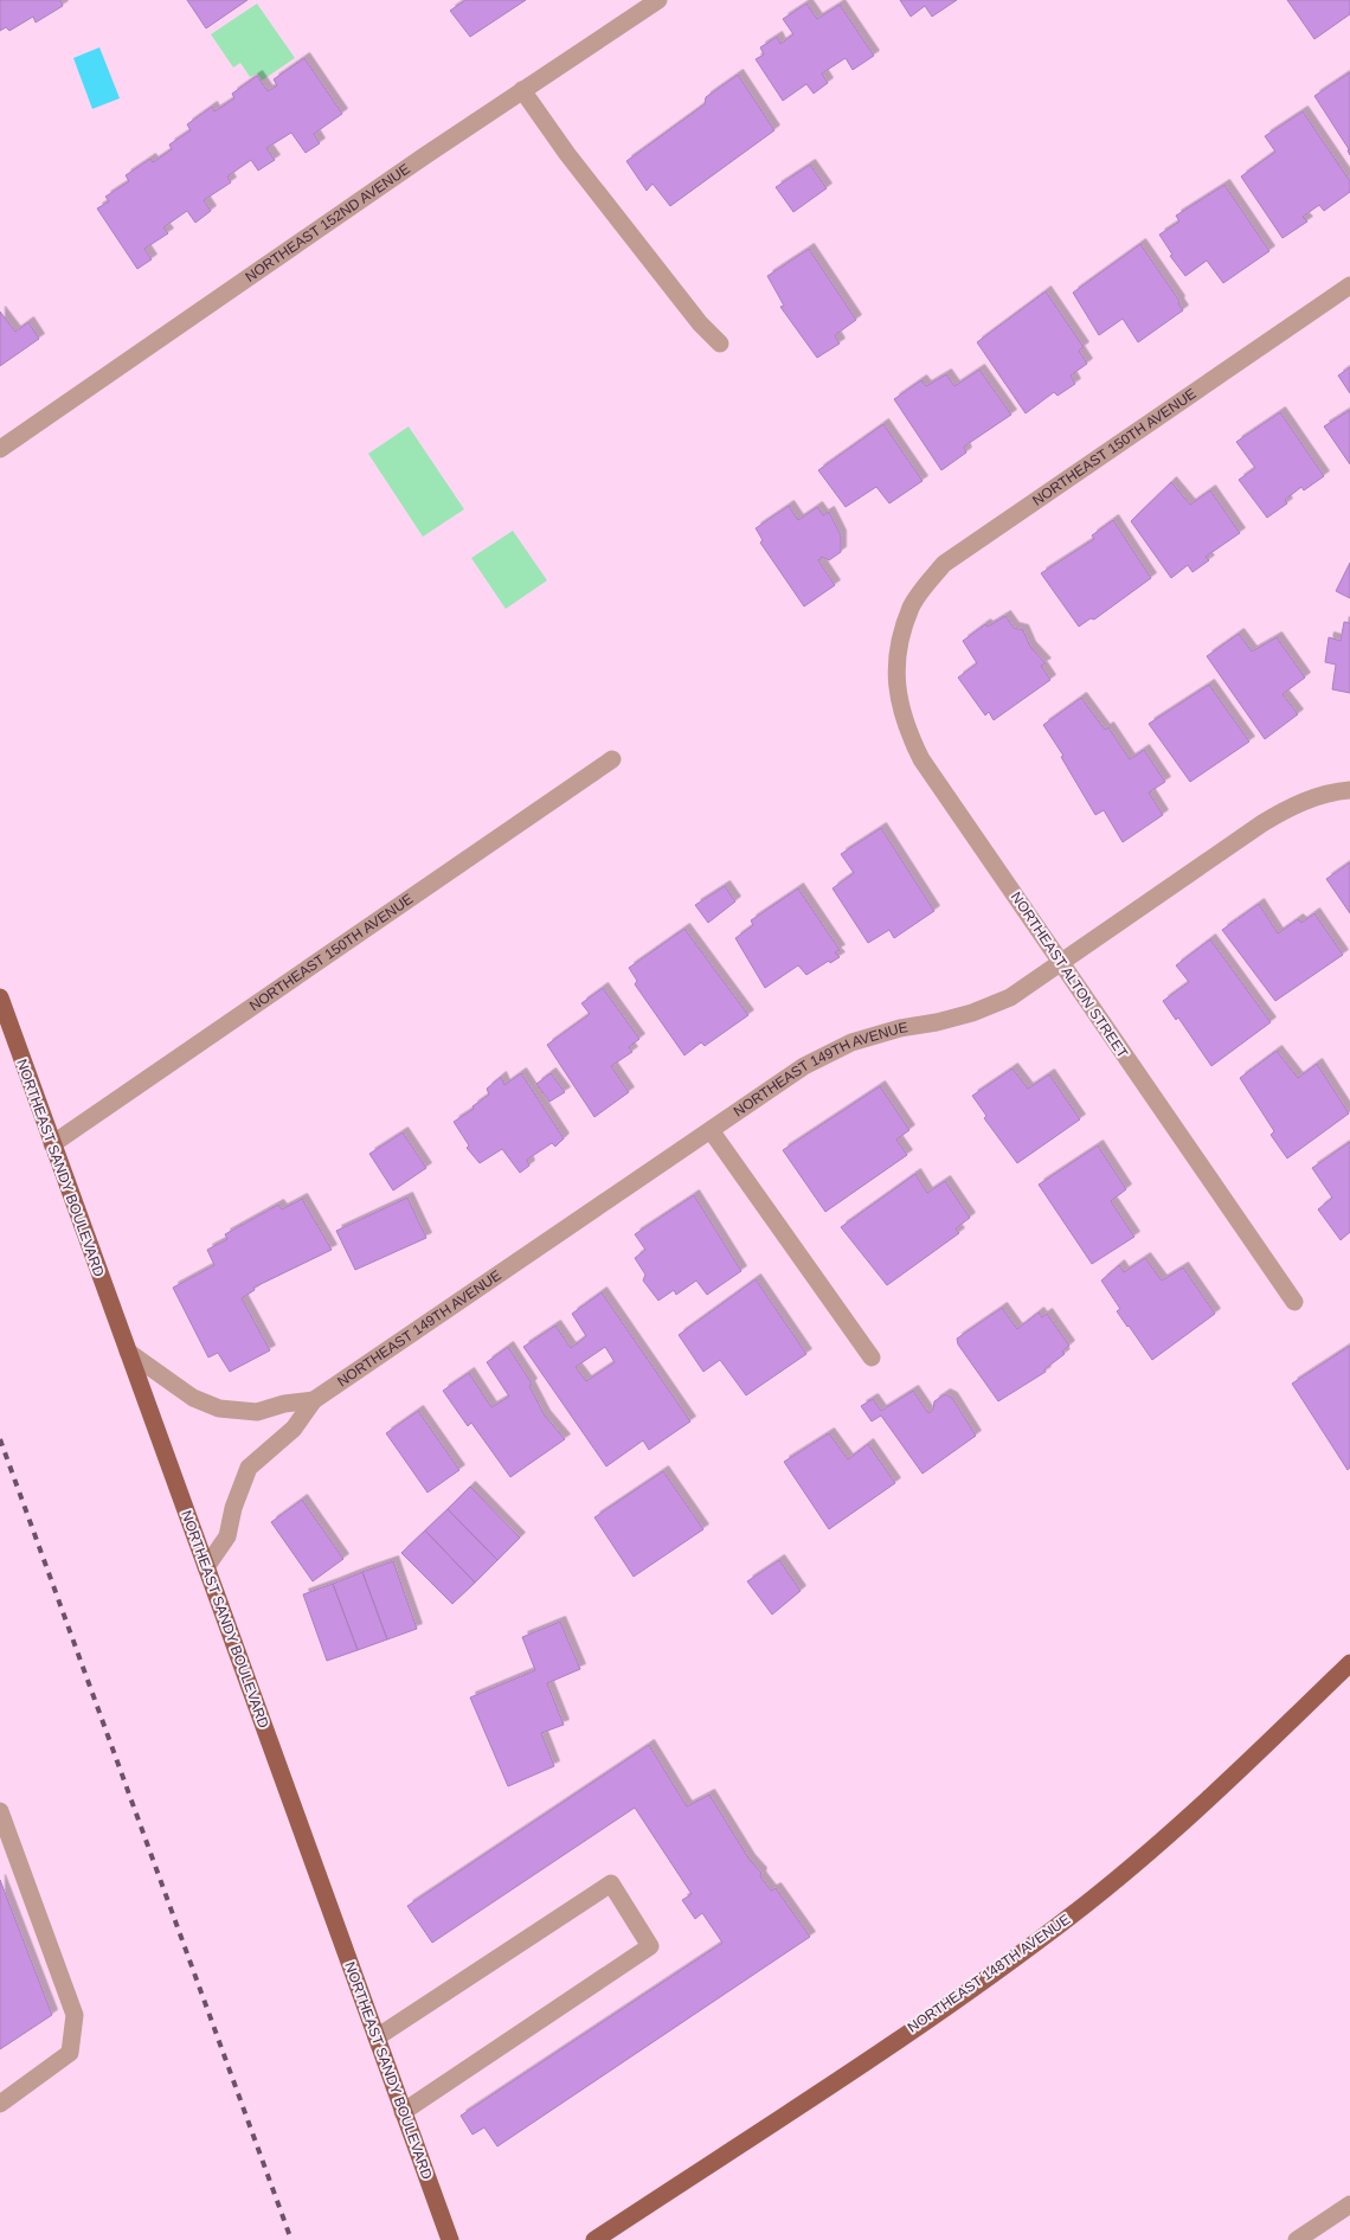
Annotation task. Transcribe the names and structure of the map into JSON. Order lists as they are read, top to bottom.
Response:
{
  "streets": {
    "main road": ["NORTHEAST SANDY BOULEVARD", "NORTHEAST 148TH AVENUE"],
    "street": [
      "NORTHEAST 152ND AVENUE",
      "NORTHEAST 150TH AVENUE",
      "NORTHEAST ALTON STREET",
      "NORTHEAST 149TH AVENUE"
    ]
  },
  "crossings": [
    ["NORTHEAST 150TH AVENUE", "NORTHEAST ALTON STREET"],
    ["NORTHEAST 150TH AVENUE", "NORTHEAST SANDY BOULEVARD"],
    ["NORTHEAST ALTON STREET", "NORTHEAST 149TH AVENUE"],
    ["NORTHEAST 149TH AVENUE", "NORTHEAST SANDY BOULEVARD"]
  ]
}
